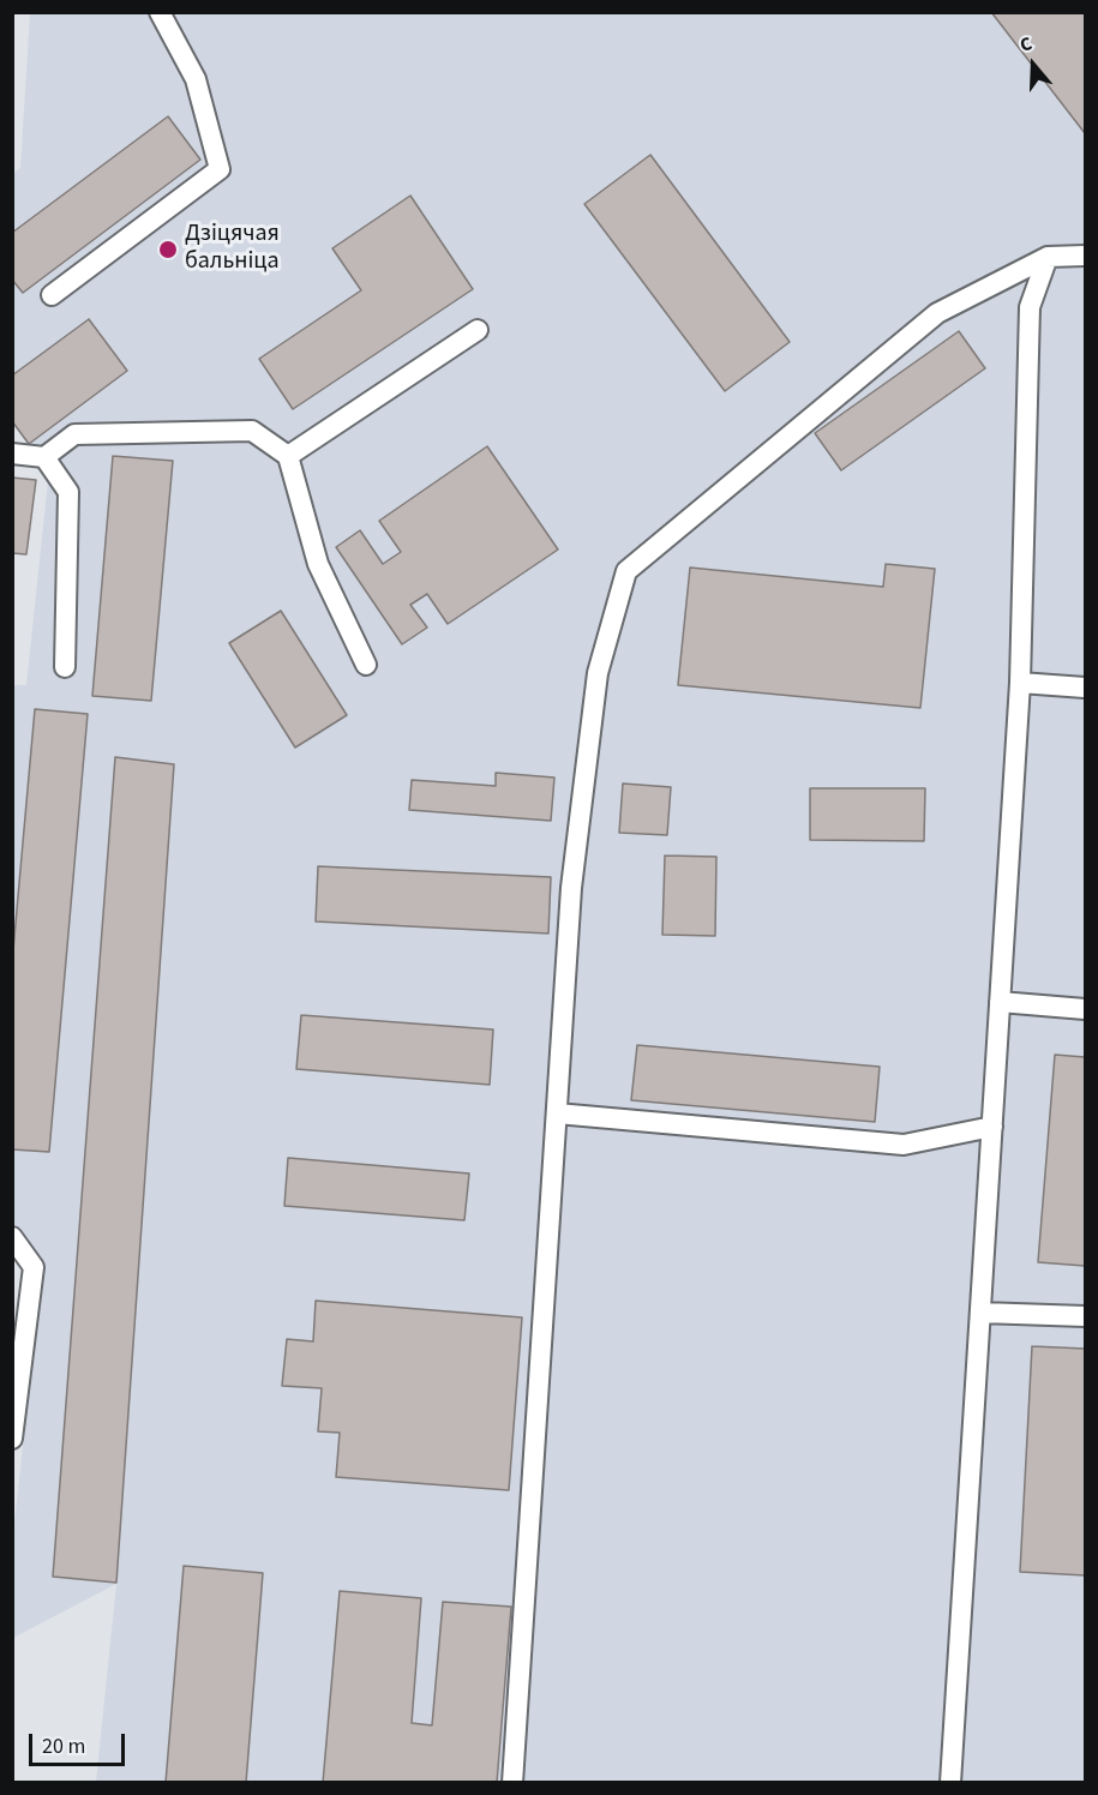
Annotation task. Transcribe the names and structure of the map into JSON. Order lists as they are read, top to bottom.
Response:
{
  "places": ["Дзіцячая бальніца"],
  "scale_bar": "20 m",
  "north": "top"
}
